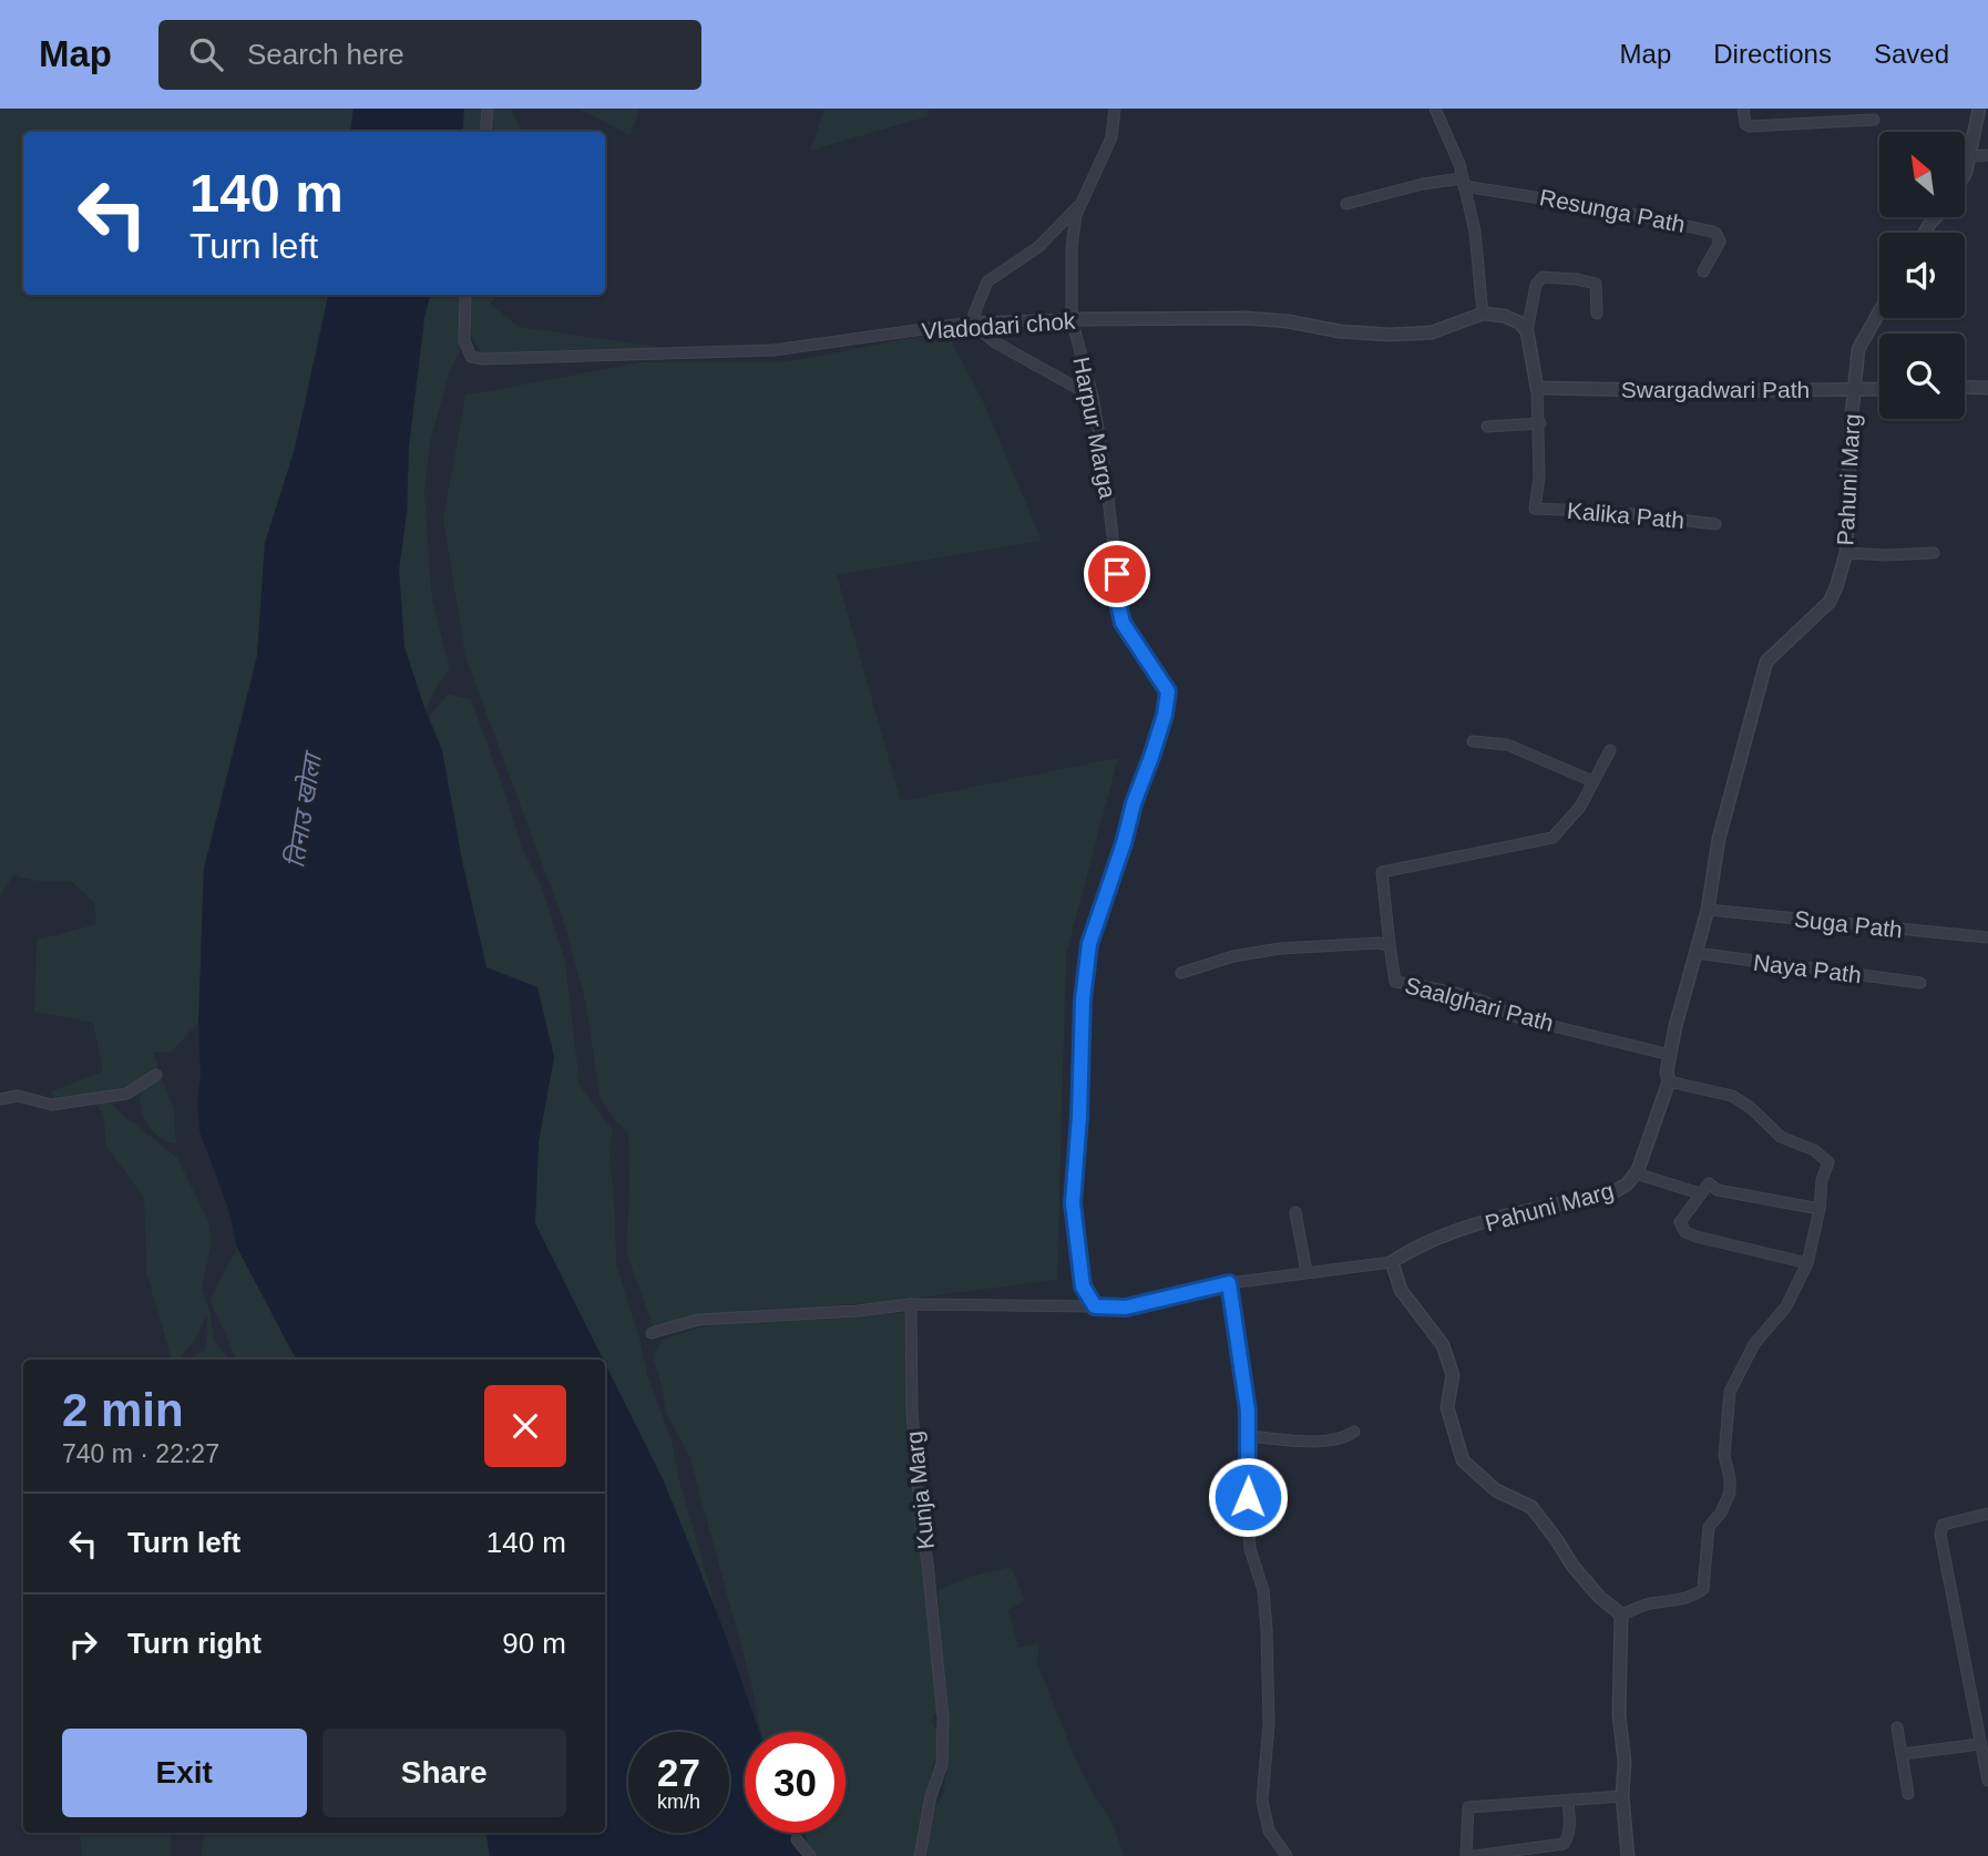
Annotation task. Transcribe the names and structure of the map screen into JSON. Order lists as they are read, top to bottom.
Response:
{
  "streets": {
    "street": [
      "Resunga Path",
      "Vladodari chok",
      "Swargadwari Path",
      "Harpur Marga",
      "Pahuni Marg",
      "Kalika Path",
      "Suga Path",
      "Naya Path",
      "Saalghari Path",
      "Kunja Marg"
    ]
  },
  "crossings": [
    ["Vladodari chok", "Harpur Marga"],
    ["Swargadwari Path", "Pahuni Marg"],
    ["Pahuni Marg", "Suga Path"],
    ["Pahuni Marg", "Naya Path"],
    ["Pahuni Marg", "Saalghari Path"]
  ],
  "water": ["तिनाउ खोला"],
  "north": "top left",
  "page": {
    "header": "Map",
    "search": "Search here",
    "nav": ["Map", "Directions", "Saved"],
    "turn": ["140 m", "Turn left"],
    "heading": ["2 min", "740 m · 22:27"],
    "list": [
      {
        "name": "Turn left",
        "value": "140 m"
      },
      {
        "name": "Turn right",
        "value": "90 m"
      }
    ],
    "buttons": ["Exit", "Share"],
    "speed": "27 km/h",
    "limit": "30"
  }
}
